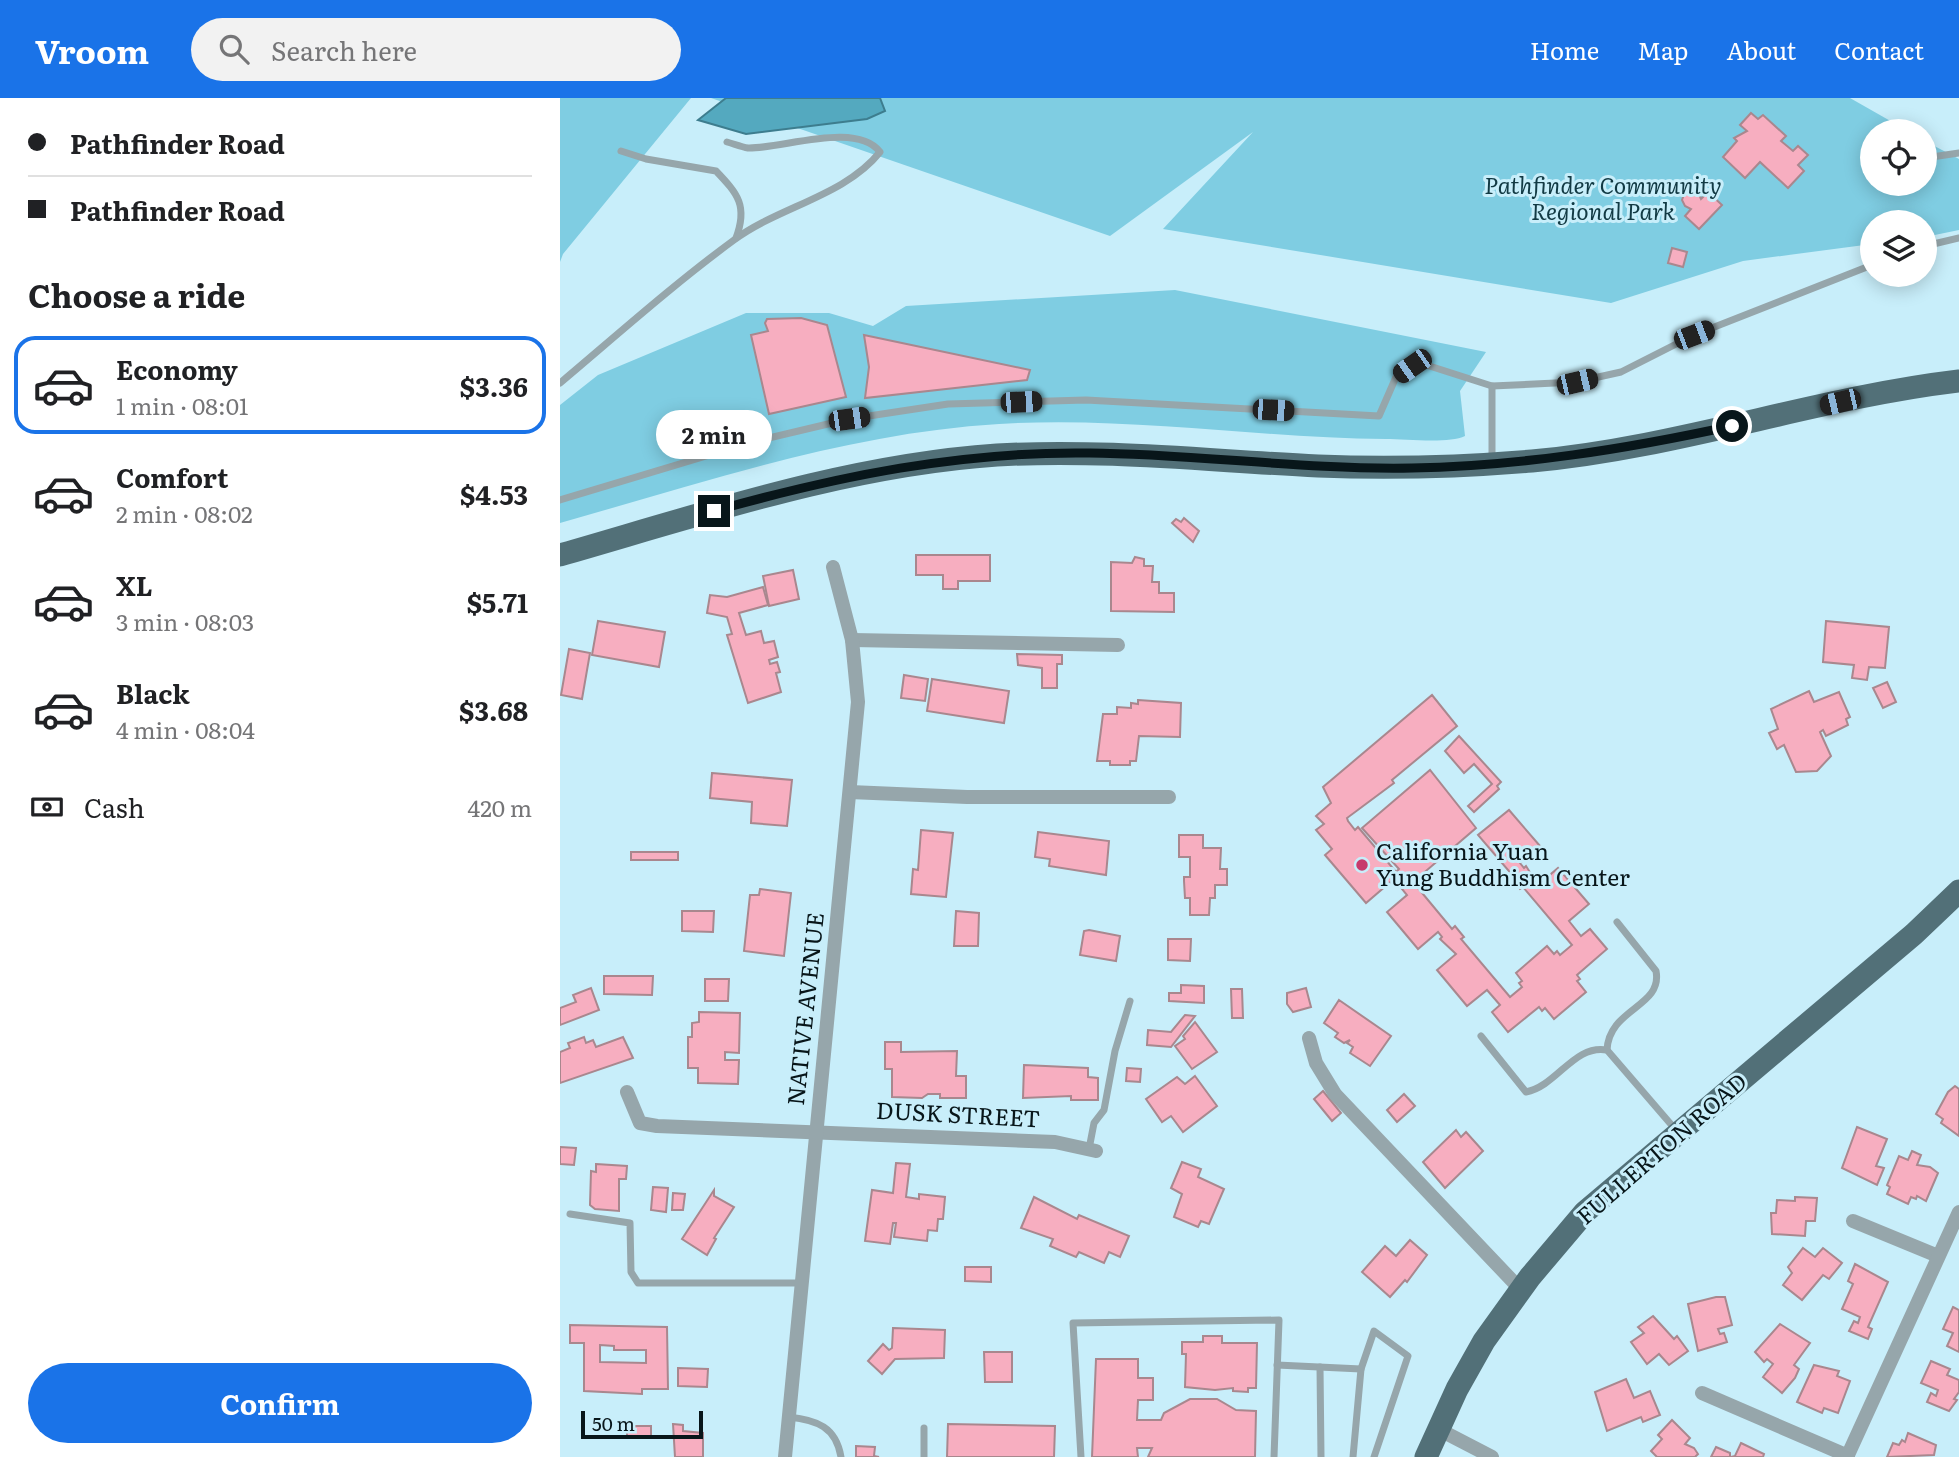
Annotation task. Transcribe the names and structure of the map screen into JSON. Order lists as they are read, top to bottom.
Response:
{
  "streets": {
    "main road": ["FULLERTON ROAD"],
    "street": ["NATIVE AVENUE", "DUSK STREET"]
  },
  "crossings": [
    ["NATIVE AVENUE", "DUSK STREET"]
  ],
  "parks": ["Pathfinder Community Regional Park"],
  "places": ["California Yuan Yung Buddhism Center"],
  "scale_bar": "50 m",
  "page": {
    "header": "Vroom",
    "search": "Search here",
    "nav": [
      "Home",
      "Map",
      "About",
      "Contact"
    ],
    "banner": ["Pathfinder Road", "Pathfinder Road"],
    "heading": "Choose a ride",
    "list": [
      {
        "name": "Economy",
        "note": "1 min · 08:01",
        "value": "$3.36"
      },
      {
        "name": "Comfort",
        "note": "2 min · 08:02",
        "value": "$4.53"
      },
      {
        "name": "XL",
        "note": "3 min · 08:03",
        "value": "$5.71"
      },
      {
        "name": "Black",
        "note": "4 min · 08:04",
        "value": "$3.68"
      }
    ],
    "bubble": "2 min",
    "pay": ["Cash", "420 m"],
    "buttons": "Confirm",
    "scale": "50 m"
  }
}
